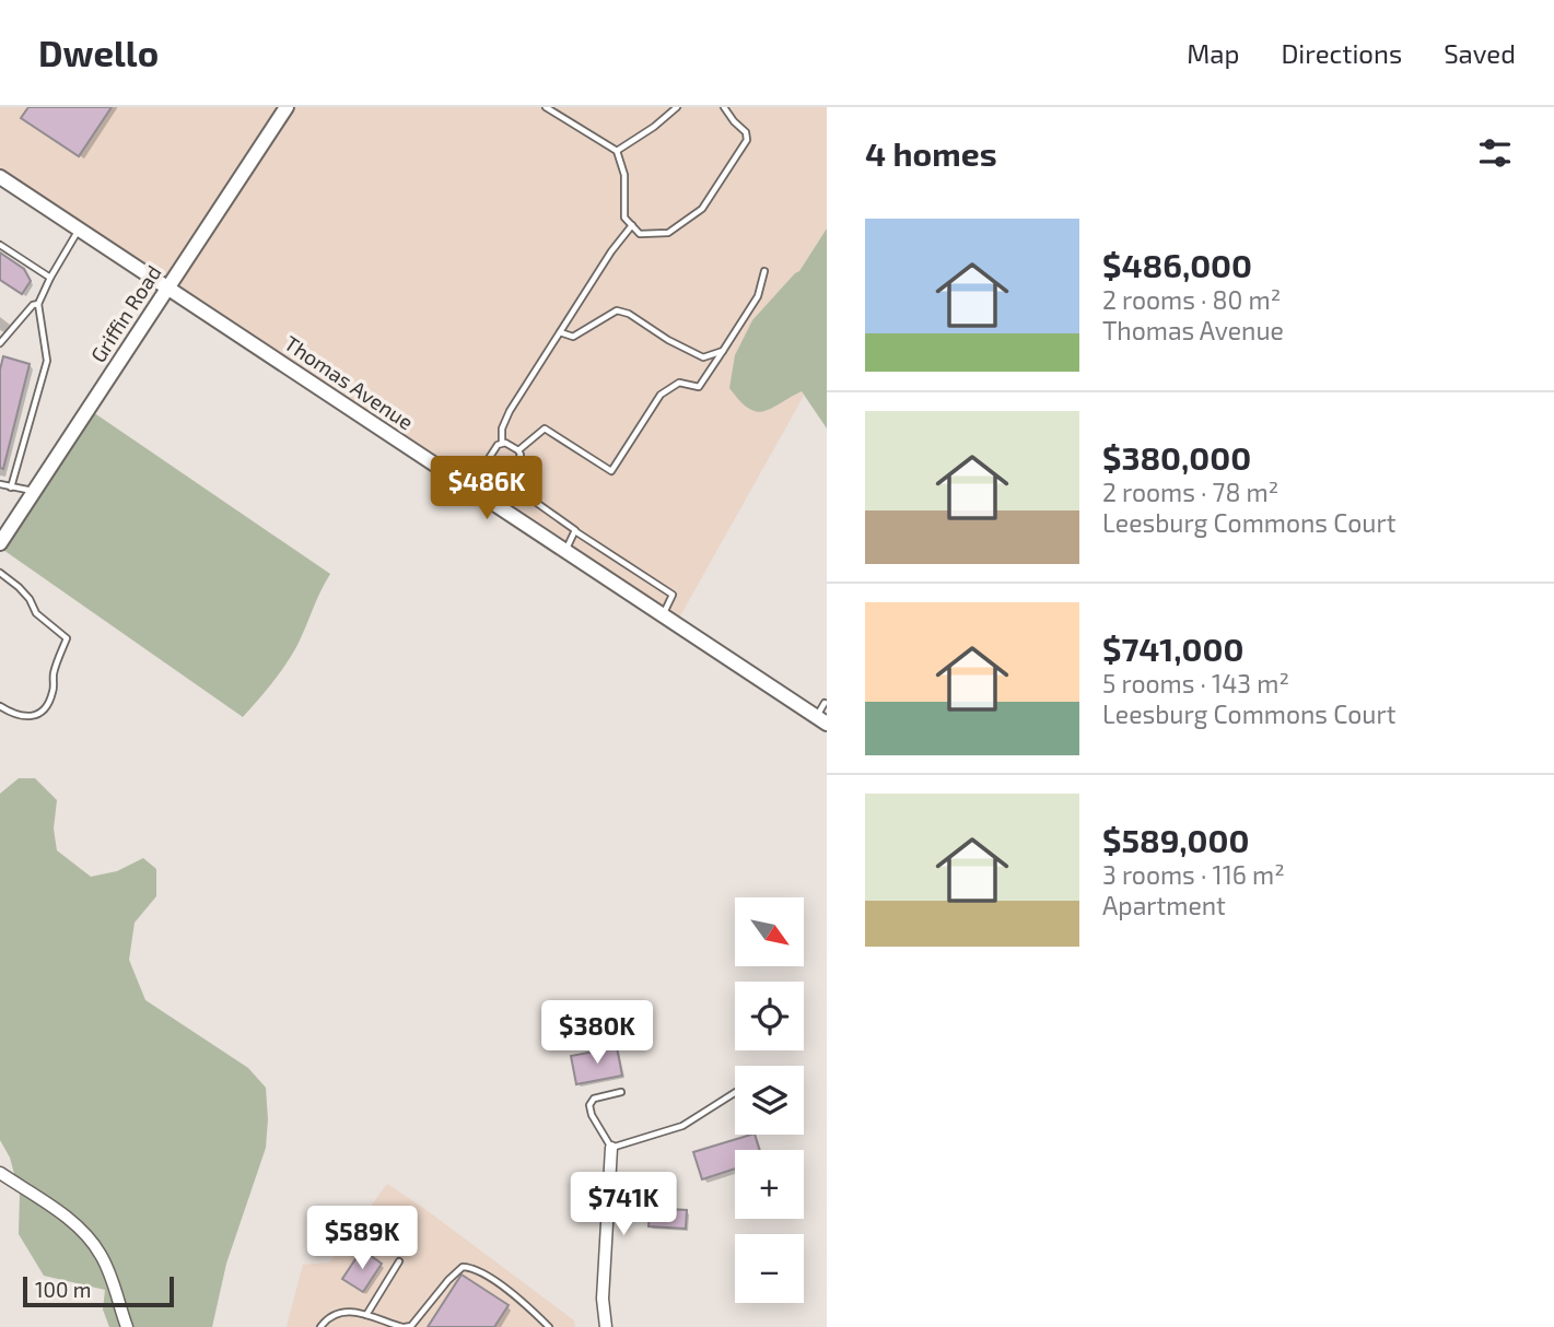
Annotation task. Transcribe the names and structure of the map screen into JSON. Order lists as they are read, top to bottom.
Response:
{
  "streets": {
    "street": ["Griffin Road", "Thomas Avenue"]
  },
  "crossings": [
    ["Griffin Road", "Thomas Avenue"]
  ],
  "scale_bar": "100 m",
  "north": "bottom right",
  "page": {
    "header": "Dwello",
    "nav": ["Map", "Directions", "Saved"],
    "heading": "4 homes",
    "list": [
      {
        "name": "$486,000",
        "note": "2 rooms · 80 m² · Thomas Avenue"
      },
      {
        "name": "$380,000",
        "note": "2 rooms · 78 m² · Leesburg Commons Court"
      },
      {
        "name": "$741,000",
        "note": "5 rooms · 143 m² · Leesburg Commons Court"
      },
      {
        "name": "$589,000",
        "note": "3 rooms · 116 m² · Apartment"
      }
    ],
    "price": [
      "$486K",
      "$380K",
      "$741K",
      "$589K"
    ],
    "map_buttons": ["+", "−"],
    "scale": "100 m"
  }
}
